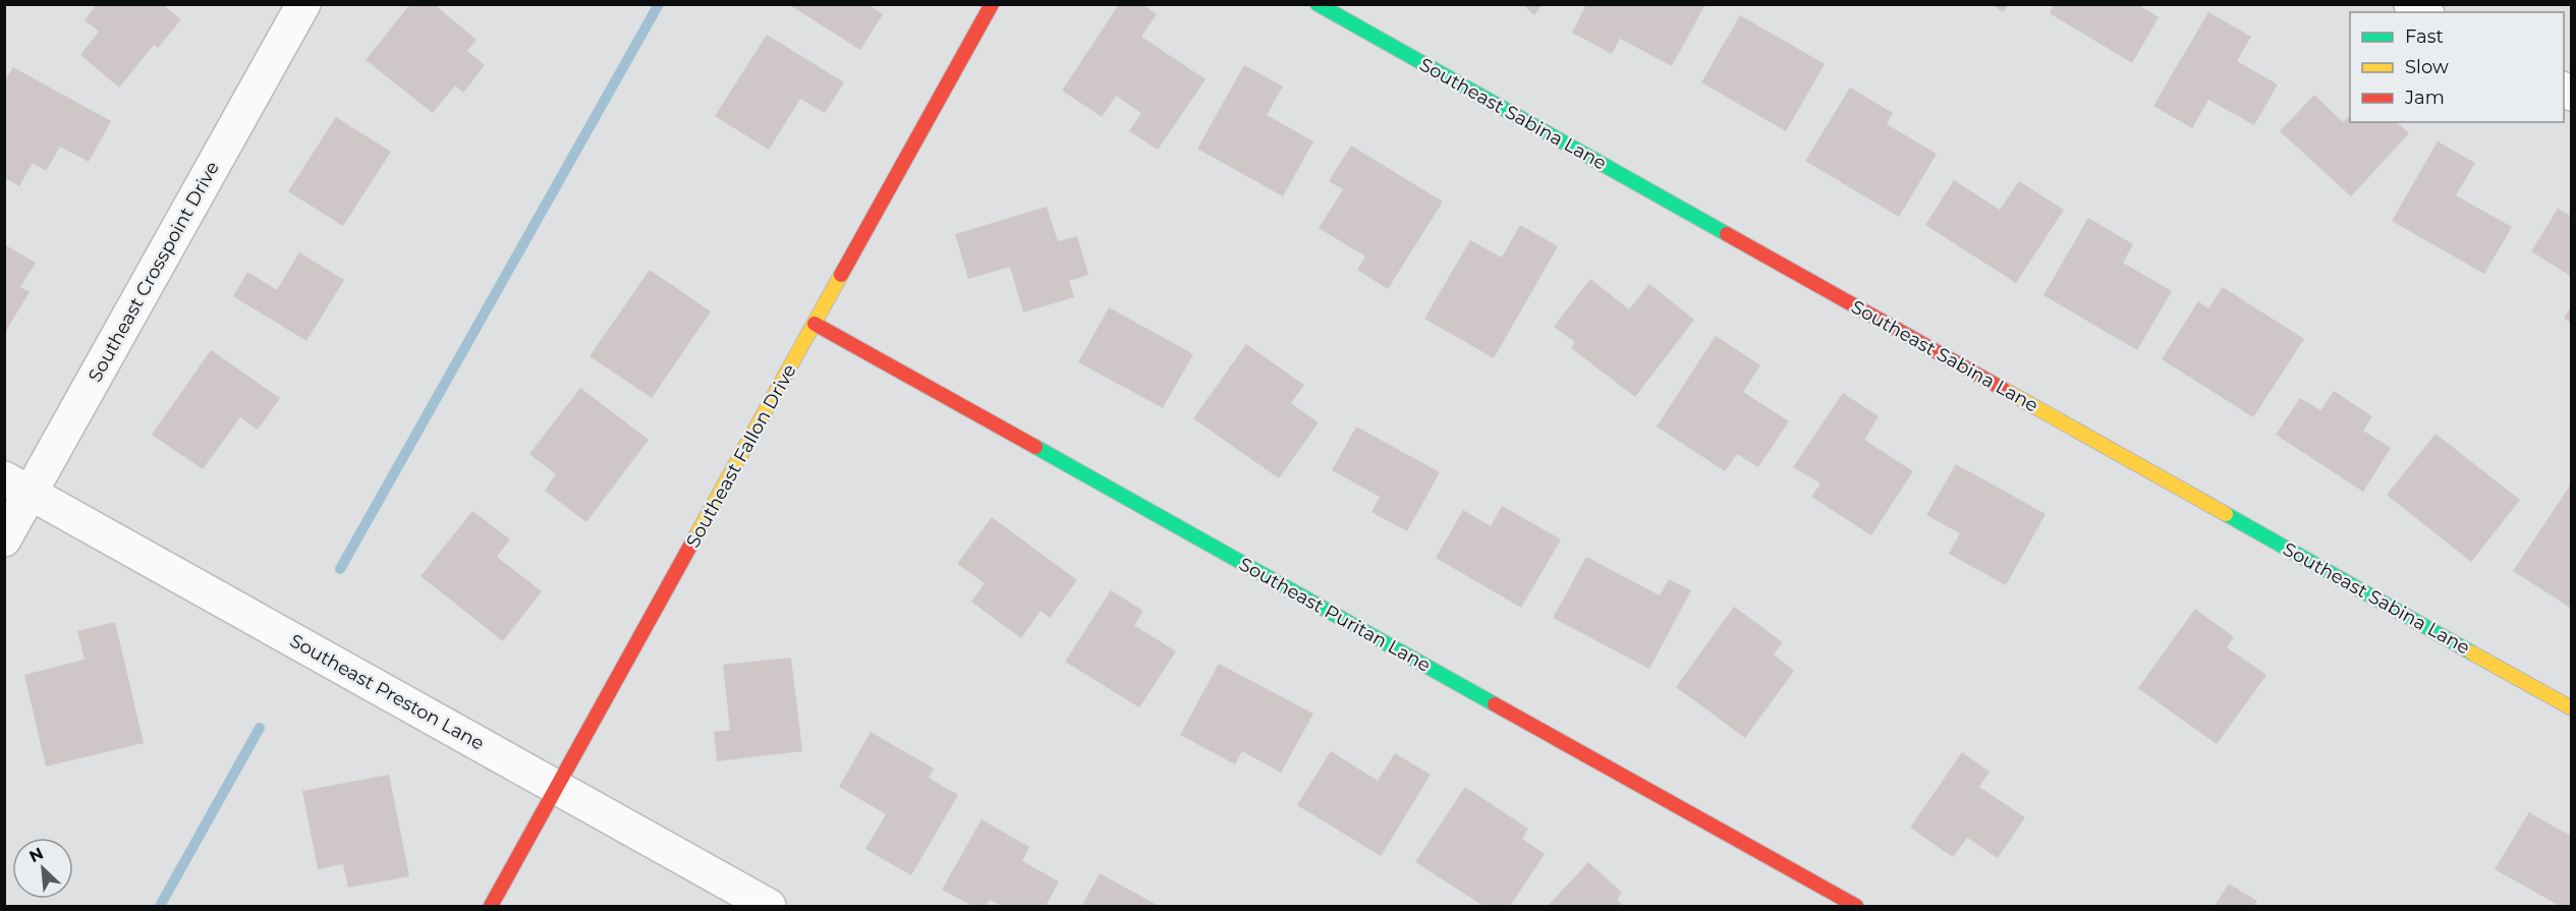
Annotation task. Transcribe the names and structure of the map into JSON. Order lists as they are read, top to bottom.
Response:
{
  "streets": {
    "street": [
      "Southeast Sabina Lane",
      "Southeast Crosspoint Drive",
      "Southeast Fallon Drive",
      "Southeast Puritan Lane",
      "Southeast Preston Lane"
    ]
  },
  "crossings": [
    ["Southeast Crosspoint Drive", "Southeast Preston Lane"],
    ["Southeast Fallon Drive", "Southeast Puritan Lane"],
    ["Southeast Fallon Drive", "Southeast Preston Lane"]
  ],
  "legend": ["Fast", "Slow", "Jam"],
  "north": "top left"
}
